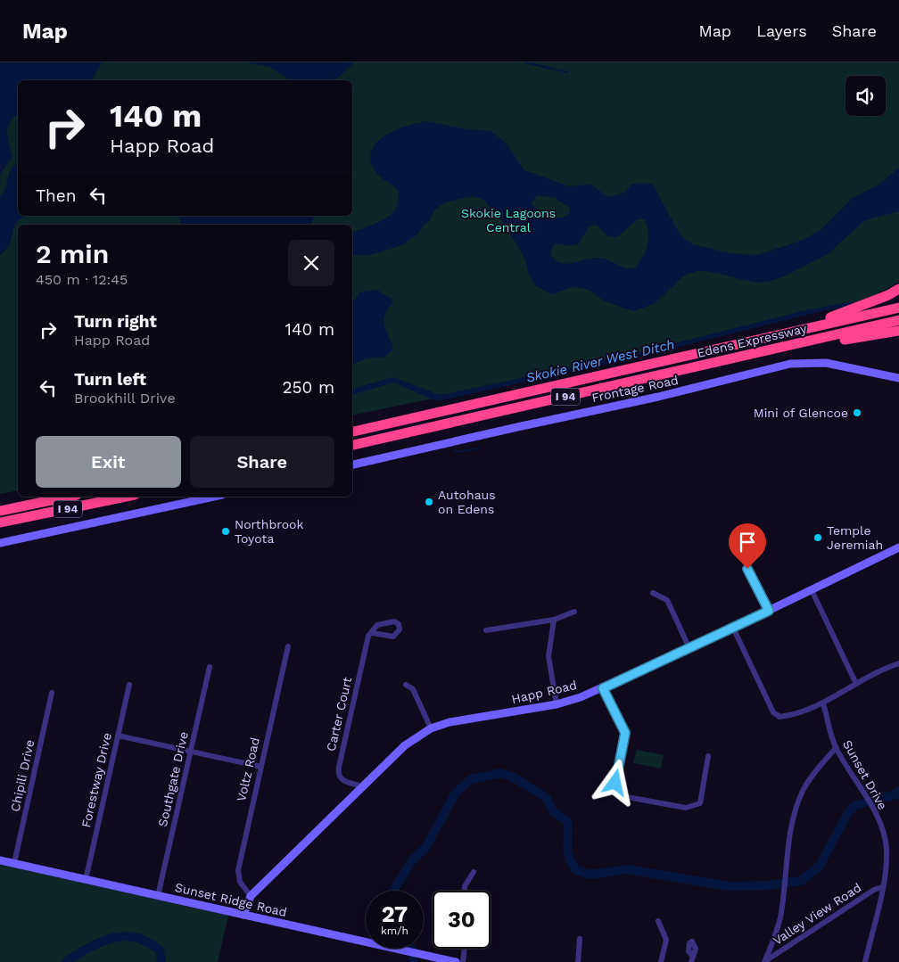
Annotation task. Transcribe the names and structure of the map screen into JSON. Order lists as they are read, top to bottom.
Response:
{
  "streets": {
    "highway": ["Edens Expressway", "I 94"],
    "street": [
      "Frontage Road",
      "Happ Road",
      "Carter Court",
      "Voltz Road",
      "Sunset Drive",
      "Chipili Drive",
      "Southgate Drive",
      "Forestway Drive",
      "Sunset Ridge Road",
      "Valley View Road"
    ]
  },
  "crossings": [
    ["Happ Road", "Carter Court"],
    ["Happ Road", "Voltz Road"],
    ["Happ Road", "Sunset Ridge Road"],
    ["Sunset Drive", "Valley View Road"],
    ["Chipili Drive", "Sunset Ridge Road"],
    ["Southgate Drive", "Sunset Ridge Road"],
    ["Forestway Drive", "Sunset Ridge Road"]
  ],
  "water": ["Skokie River West Ditch"],
  "parks": ["Skokie Lagoons Central"],
  "places": [
    "Mini of Glencoe",
    "Autohaus on Edens",
    "Northbrook Toyota",
    "Temple Jeremiah"
  ],
  "page": {
    "header": "Map",
    "nav": ["Map", "Layers", "Share"],
    "turn": ["140 m", "Happ Road"],
    "then": "Then",
    "heading": ["2 min", "450 m · 12:45"],
    "list": [
      {
        "name": "Turn right",
        "note": "Happ Road",
        "value": "140 m"
      },
      {
        "name": "Turn left",
        "note": "Brookhill Drive",
        "value": "250 m"
      }
    ],
    "buttons": ["Exit", "Share"],
    "speed": "27 km/h",
    "limit": "30"
  }
}
